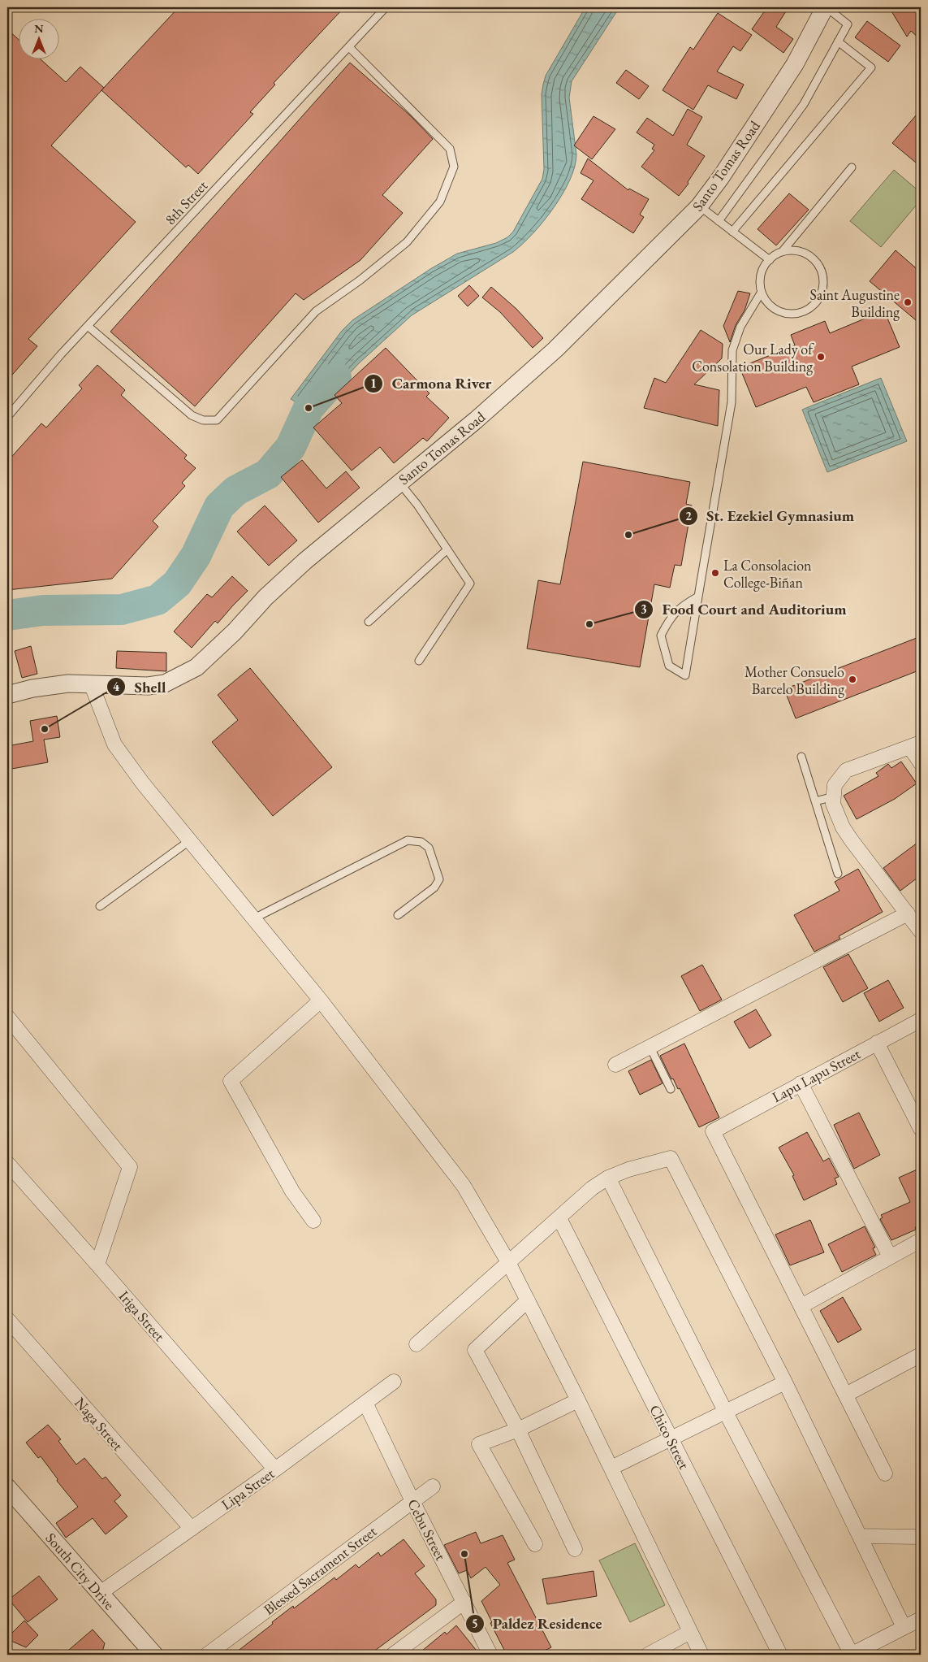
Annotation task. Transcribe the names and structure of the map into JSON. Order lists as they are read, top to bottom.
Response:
{
  "streets": {
    "street": [
      "Santo Tomas Road",
      "Lapu Lapu Street",
      "Iriga Street",
      "Naga Street",
      "Chico Street",
      "Lipa Street",
      "Cebu Street",
      "Blessed Sacrament Street",
      "South City Drive"
    ],
    "lane": ["8th Street"]
  },
  "crossings": [
    ["Iriga Street", "Lipa Street"],
    ["Naga Street", "Lipa Street"],
    ["Lipa Street", "Cebu Street"],
    ["Lipa Street", "South City Drive"],
    ["Cebu Street", "Blessed Sacrament Street"]
  ],
  "places": [
    "Saint Augustine Building",
    "Our Lady of Consolation Building",
    "Carmona River",
    "St. Ezekiel Gymnasium",
    "La Consolacion College-Biñan",
    "Food Court and Auditorium",
    "Mother Consuelo Barcelo Building",
    "Shell",
    "Paldez Residence"
  ],
  "north": "top"
}
